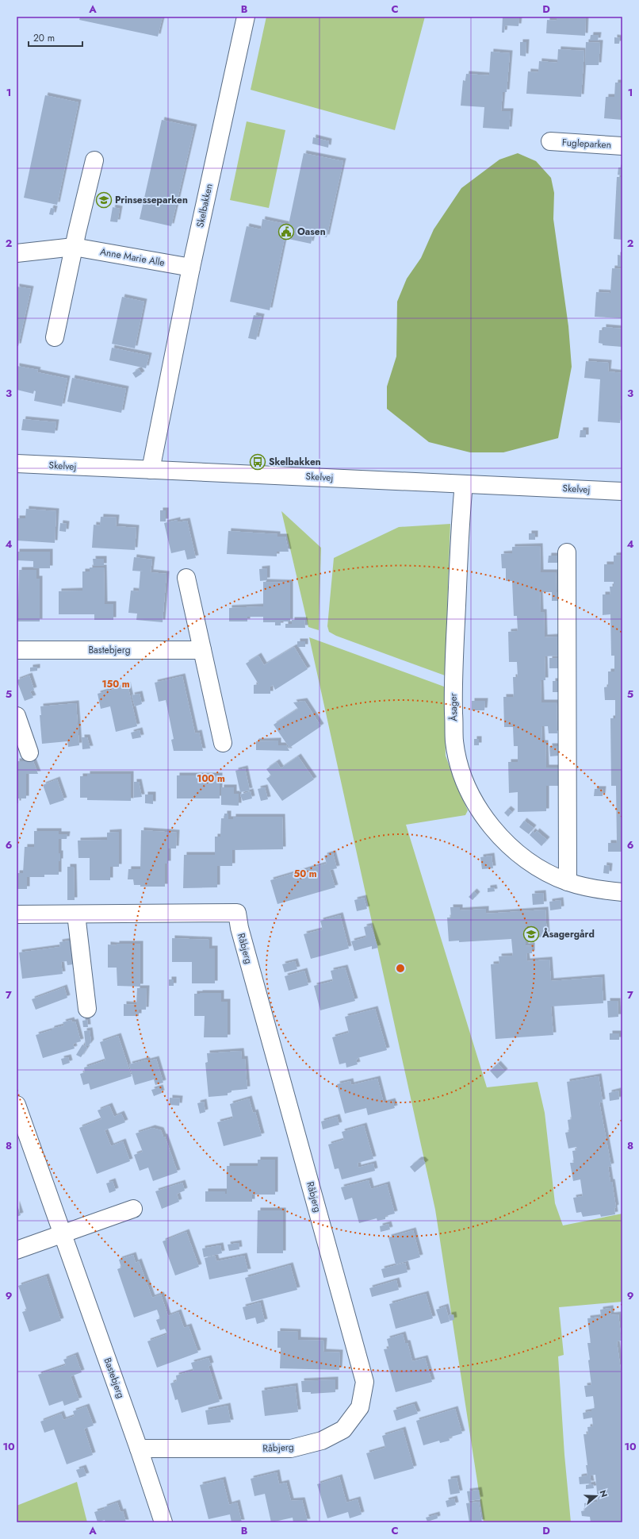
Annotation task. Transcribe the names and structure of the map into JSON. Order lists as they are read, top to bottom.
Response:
{
  "streets": {
    "street": [
      "Fugleparken",
      "Skelbakken",
      "Anne Marie Alle",
      "Skelvej",
      "Bastebjerg",
      "Åsager",
      "Råbjerg"
    ]
  },
  "crossings": [
    ["Skelbakken", "Anne Marie Alle"],
    ["Skelbakken", "Skelvej"],
    ["Skelvej", "Åsager"],
    ["Bastebjerg", "Råbjerg"]
  ],
  "places": {
    "school or university": ["Prinsesseparken", "Åsagergård"],
    "public building": ["Oasen"],
    "bus stop": ["Skelbakken"]
  },
  "scale_bar": "20 m",
  "north": "right",
  "grid": {
    "columns": [
      "A",
      "B",
      "C",
      "D"
    ],
    "rows": [
      "1",
      "2",
      "3",
      "4",
      "5",
      "6",
      "7",
      "8",
      "9",
      "10"
    ]
  },
  "rings": ["150 m", "100 m", "50 m"]
}
